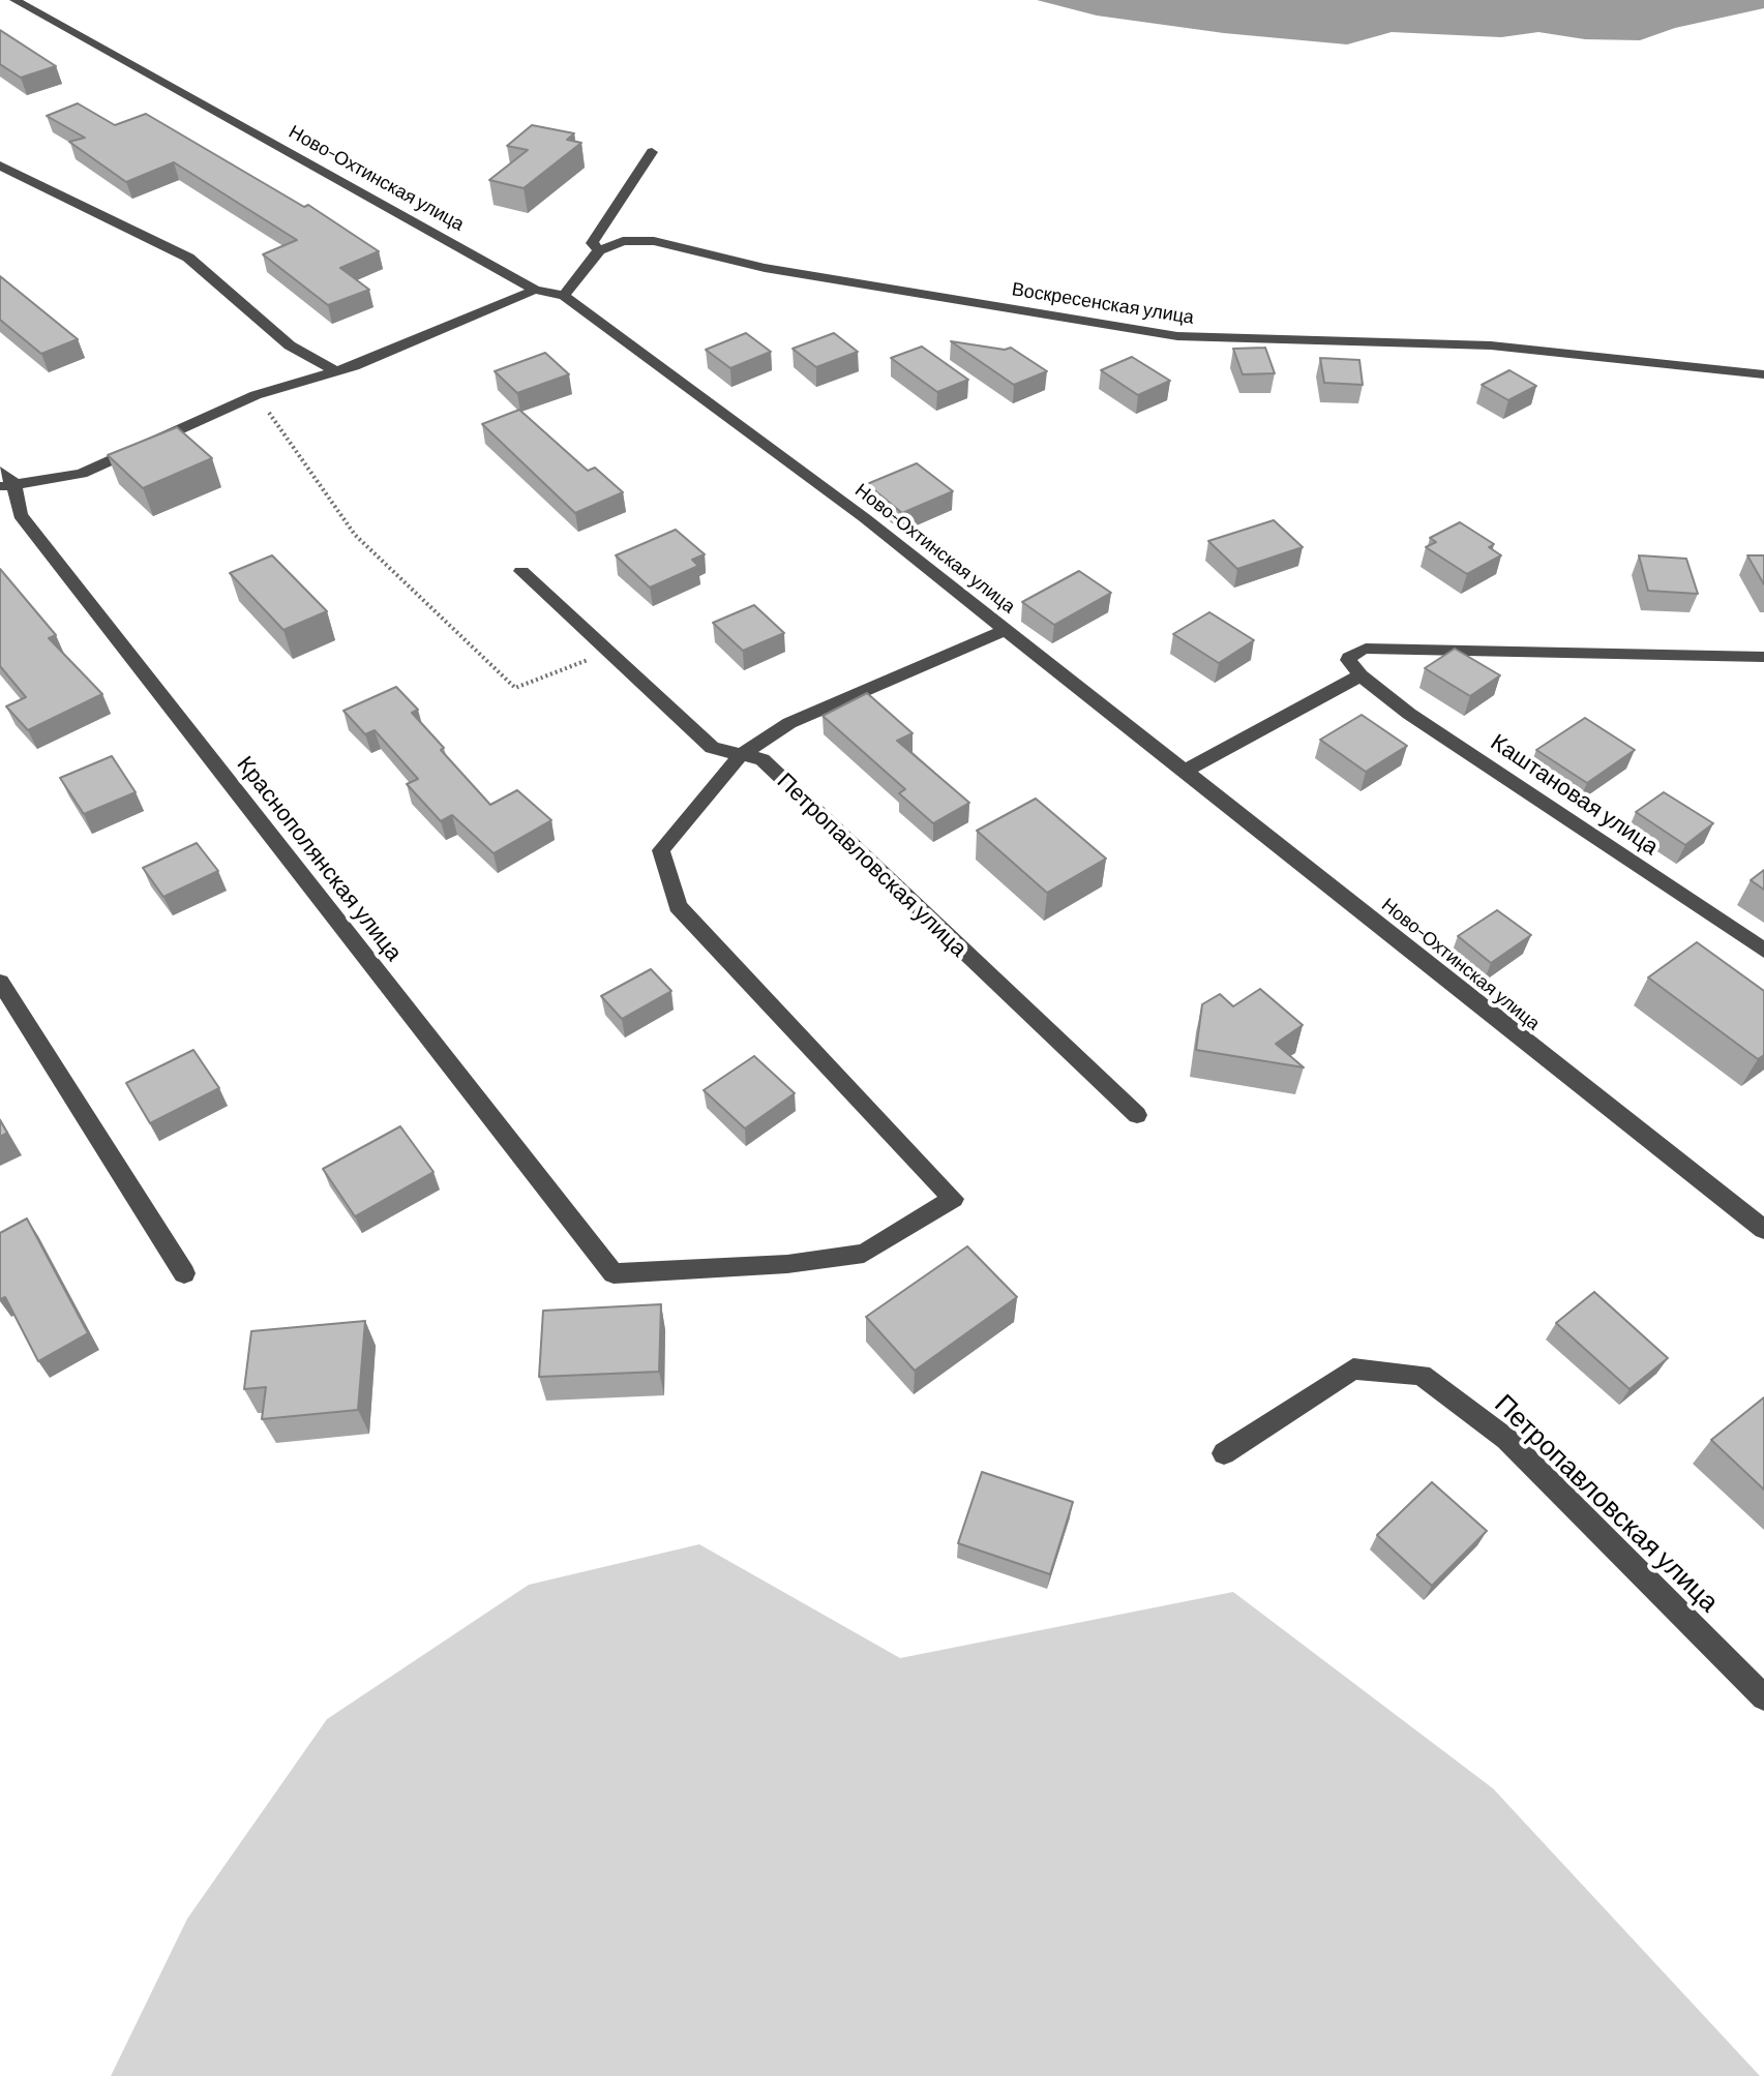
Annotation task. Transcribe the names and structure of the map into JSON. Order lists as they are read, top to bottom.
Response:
{
  "streets": {
    "street": [
      "Ново-Охтинская улица",
      "Воскресенская улица",
      "Каштановая улица",
      "Краснополянская улица",
      "Петропавловская улица"
    ]
  },
  "crossings": [
    ["Краснополянская улица", "Петропавловская улица"]
  ]
}
